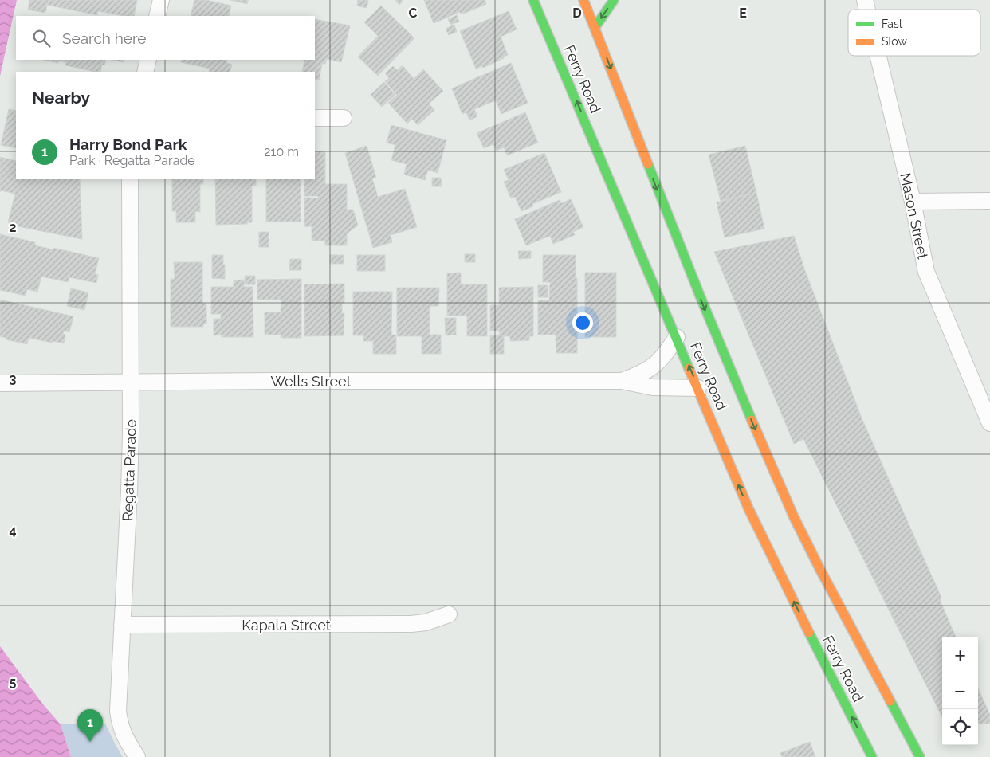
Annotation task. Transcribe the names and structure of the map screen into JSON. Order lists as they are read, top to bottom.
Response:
{
  "streets": {
    "main road": ["Ferry Road"],
    "street": [
      "Mason Street",
      "Wells Street",
      "Regatta Parade",
      "Kapala Street"
    ]
  },
  "crossings": [
    ["Ferry Road", "Wells Street"],
    ["Wells Street", "Regatta Parade"],
    ["Regatta Parade", "Kapala Street"]
  ],
  "legend": ["Fast", "Slow"],
  "page": {
    "search": "Search here",
    "heading": "Nearby",
    "list": [
      {
        "mark": "1",
        "name": "Harry Bond Park",
        "note": "Park · Regatta Parade",
        "value": "210 m"
      }
    ],
    "map_buttons": ["+", "−"],
    "pins": "1"
  },
  "grid": {
    "columns": ["C", "D", "E"],
    "rows": [
      "2",
      "3",
      "4",
      "5"
    ]
  }
}
